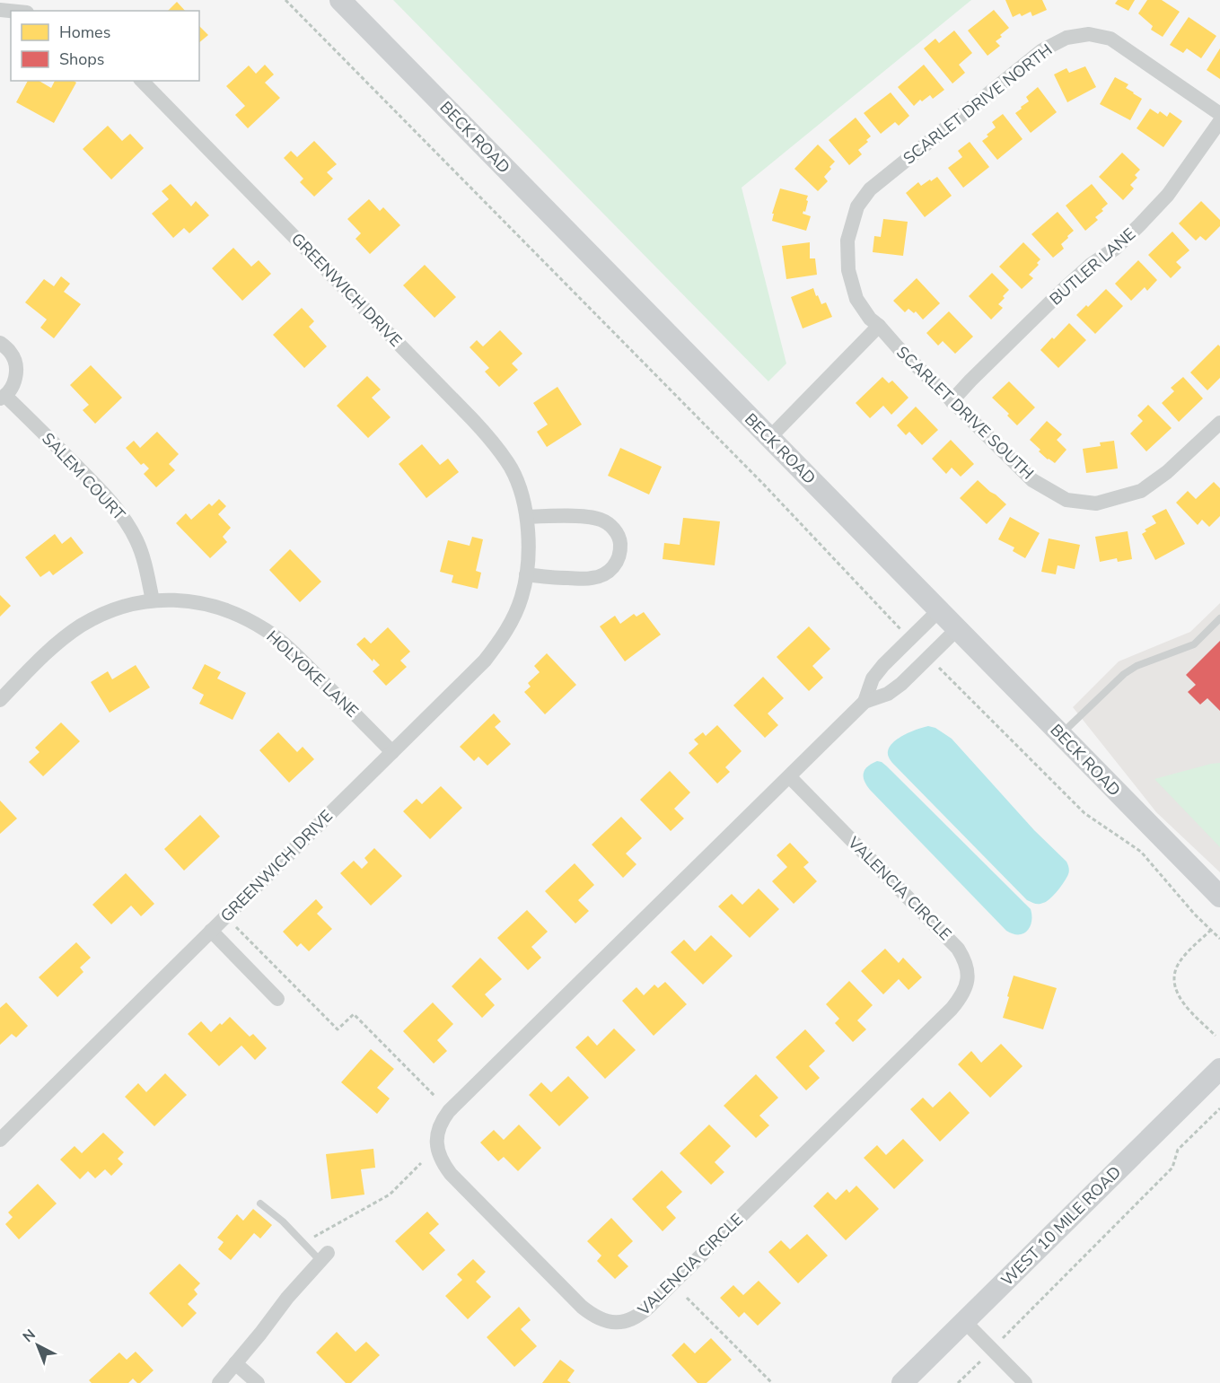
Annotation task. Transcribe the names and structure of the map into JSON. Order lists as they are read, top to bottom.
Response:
{
  "streets": {
    "main road": ["BECK ROAD", "WEST 10 MILE ROAD"],
    "street": [
      "SCARLET DRIVE NORTH",
      "BUTLER LANE",
      "GREENWICH DRIVE",
      "SCARLET DRIVE SOUTH",
      "SALEM COURT",
      "HOLYOKE LANE",
      "VALENCIA CIRCLE"
    ]
  },
  "crossings": [
    ["SCARLET DRIVE NORTH", "SCARLET DRIVE SOUTH"],
    ["BECK ROAD", "VALENCIA CIRCLE"],
    ["BUTLER LANE", "SCARLET DRIVE SOUTH"],
    ["GREENWICH DRIVE", "HOLYOKE LANE"],
    ["SALEM COURT", "HOLYOKE LANE"]
  ],
  "legend": ["Homes", "Shops"],
  "north": "top left"
}
